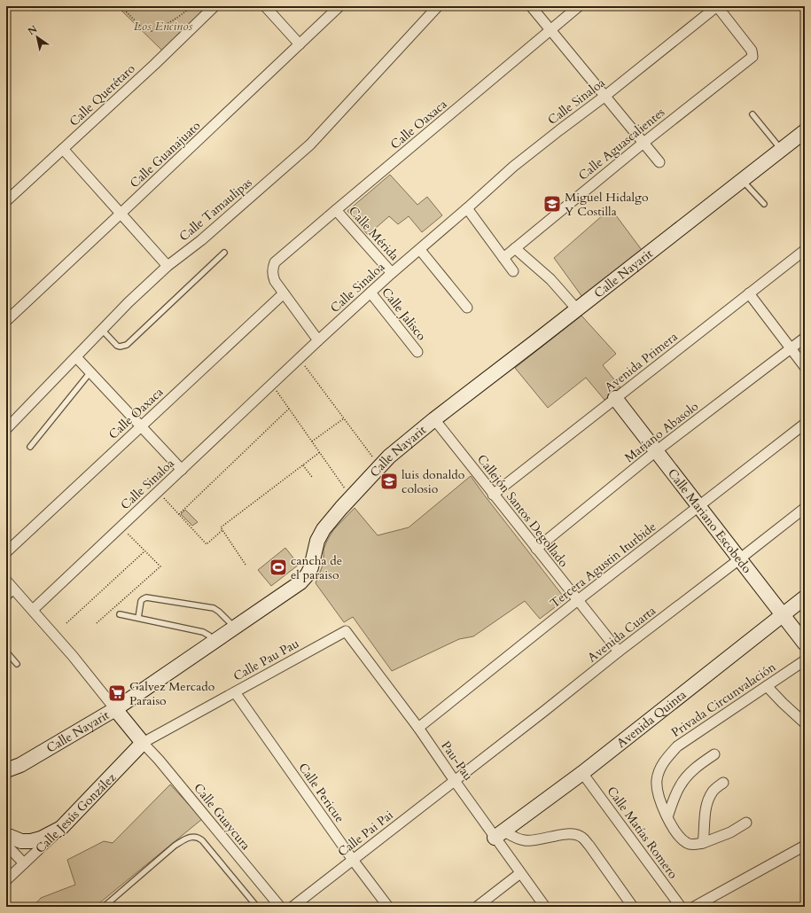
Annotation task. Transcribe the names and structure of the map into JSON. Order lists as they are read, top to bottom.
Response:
{
  "streets": {
    "street": [
      "Calle Querétaro",
      "Calle Sinaloa",
      "Calle Oaxaca",
      "Calle Aguascalientes",
      "Calle Guanajuato",
      "Calle Tamaulipas",
      "Calle Mérida",
      "Calle Nayarit",
      "Calle Jalisco",
      "Avenida Primera",
      "Mariano Abasolo",
      "Callejón Santos Degollado",
      "Calle Mariano Escobedo",
      "Tercera Agustin Iturbide",
      "Avenida Cuarta",
      "Calle Pau Pau",
      "Privada Circunvalación",
      "Avenida Quinta",
      "Pau-Pau",
      "Calle Pericue",
      "Calle Jesús González",
      "Calle Guaycura",
      "Calle Matías Romero",
      "Calle Pai Pai"
    ]
  },
  "crossings": [
    ["Calle Sinaloa", "Calle Aguascalientes"],
    ["Calle Sinaloa", "Calle Mérida"],
    ["Calle Sinaloa", "Calle Jalisco"],
    ["Calle Oaxaca", "Calle Mérida"],
    ["Calle Nayarit", "Callejón Santos Degollado"],
    ["Avenida Primera", "Callejón Santos Degollado"],
    ["Avenida Primera", "Calle Mariano Escobedo"],
    ["Mariano Abasolo", "Callejón Santos Degollado"],
    ["Mariano Abasolo", "Calle Mariano Escobedo"],
    ["Callejón Santos Degollado", "Tercera Agustin Iturbide"],
    ["Callejón Santos Degollado", "Avenida Cuarta"],
    ["Calle Mariano Escobedo", "Tercera Agustin Iturbide"],
    ["Calle Mariano Escobedo", "Avenida Cuarta"],
    ["Calle Mariano Escobedo", "Avenida Quinta"],
    ["Tercera Agustin Iturbide", "Pau-Pau"],
    ["Avenida Cuarta", "Pau-Pau"],
    ["Avenida Cuarta", "Calle Pai Pai"],
    ["Calle Pau Pau", "Pau-Pau"],
    ["Calle Pau Pau", "Calle Pericue"],
    ["Calle Pau Pau", "Calle Jesús González"],
    ["Calle Pau Pau", "Calle Guaycura"],
    ["Avenida Quinta", "Pau-Pau"],
    ["Avenida Quinta", "Calle Matías Romero"],
    ["Pau-Pau", "Calle Pai Pai"],
    ["Calle Pericue", "Calle Pai Pai"],
    ["Calle Jesús González", "Calle Guaycura"]
  ],
  "parks": ["Los Encinos"],
  "places": {
    "school or university": ["Miguel Hidalgo Y Costilla", "luis donaldo colosio"],
    "sports": ["cancha de el paraiso"],
    "supermarket": ["Galvez Mercado Paraiso"]
  },
  "north": "top left"
}
